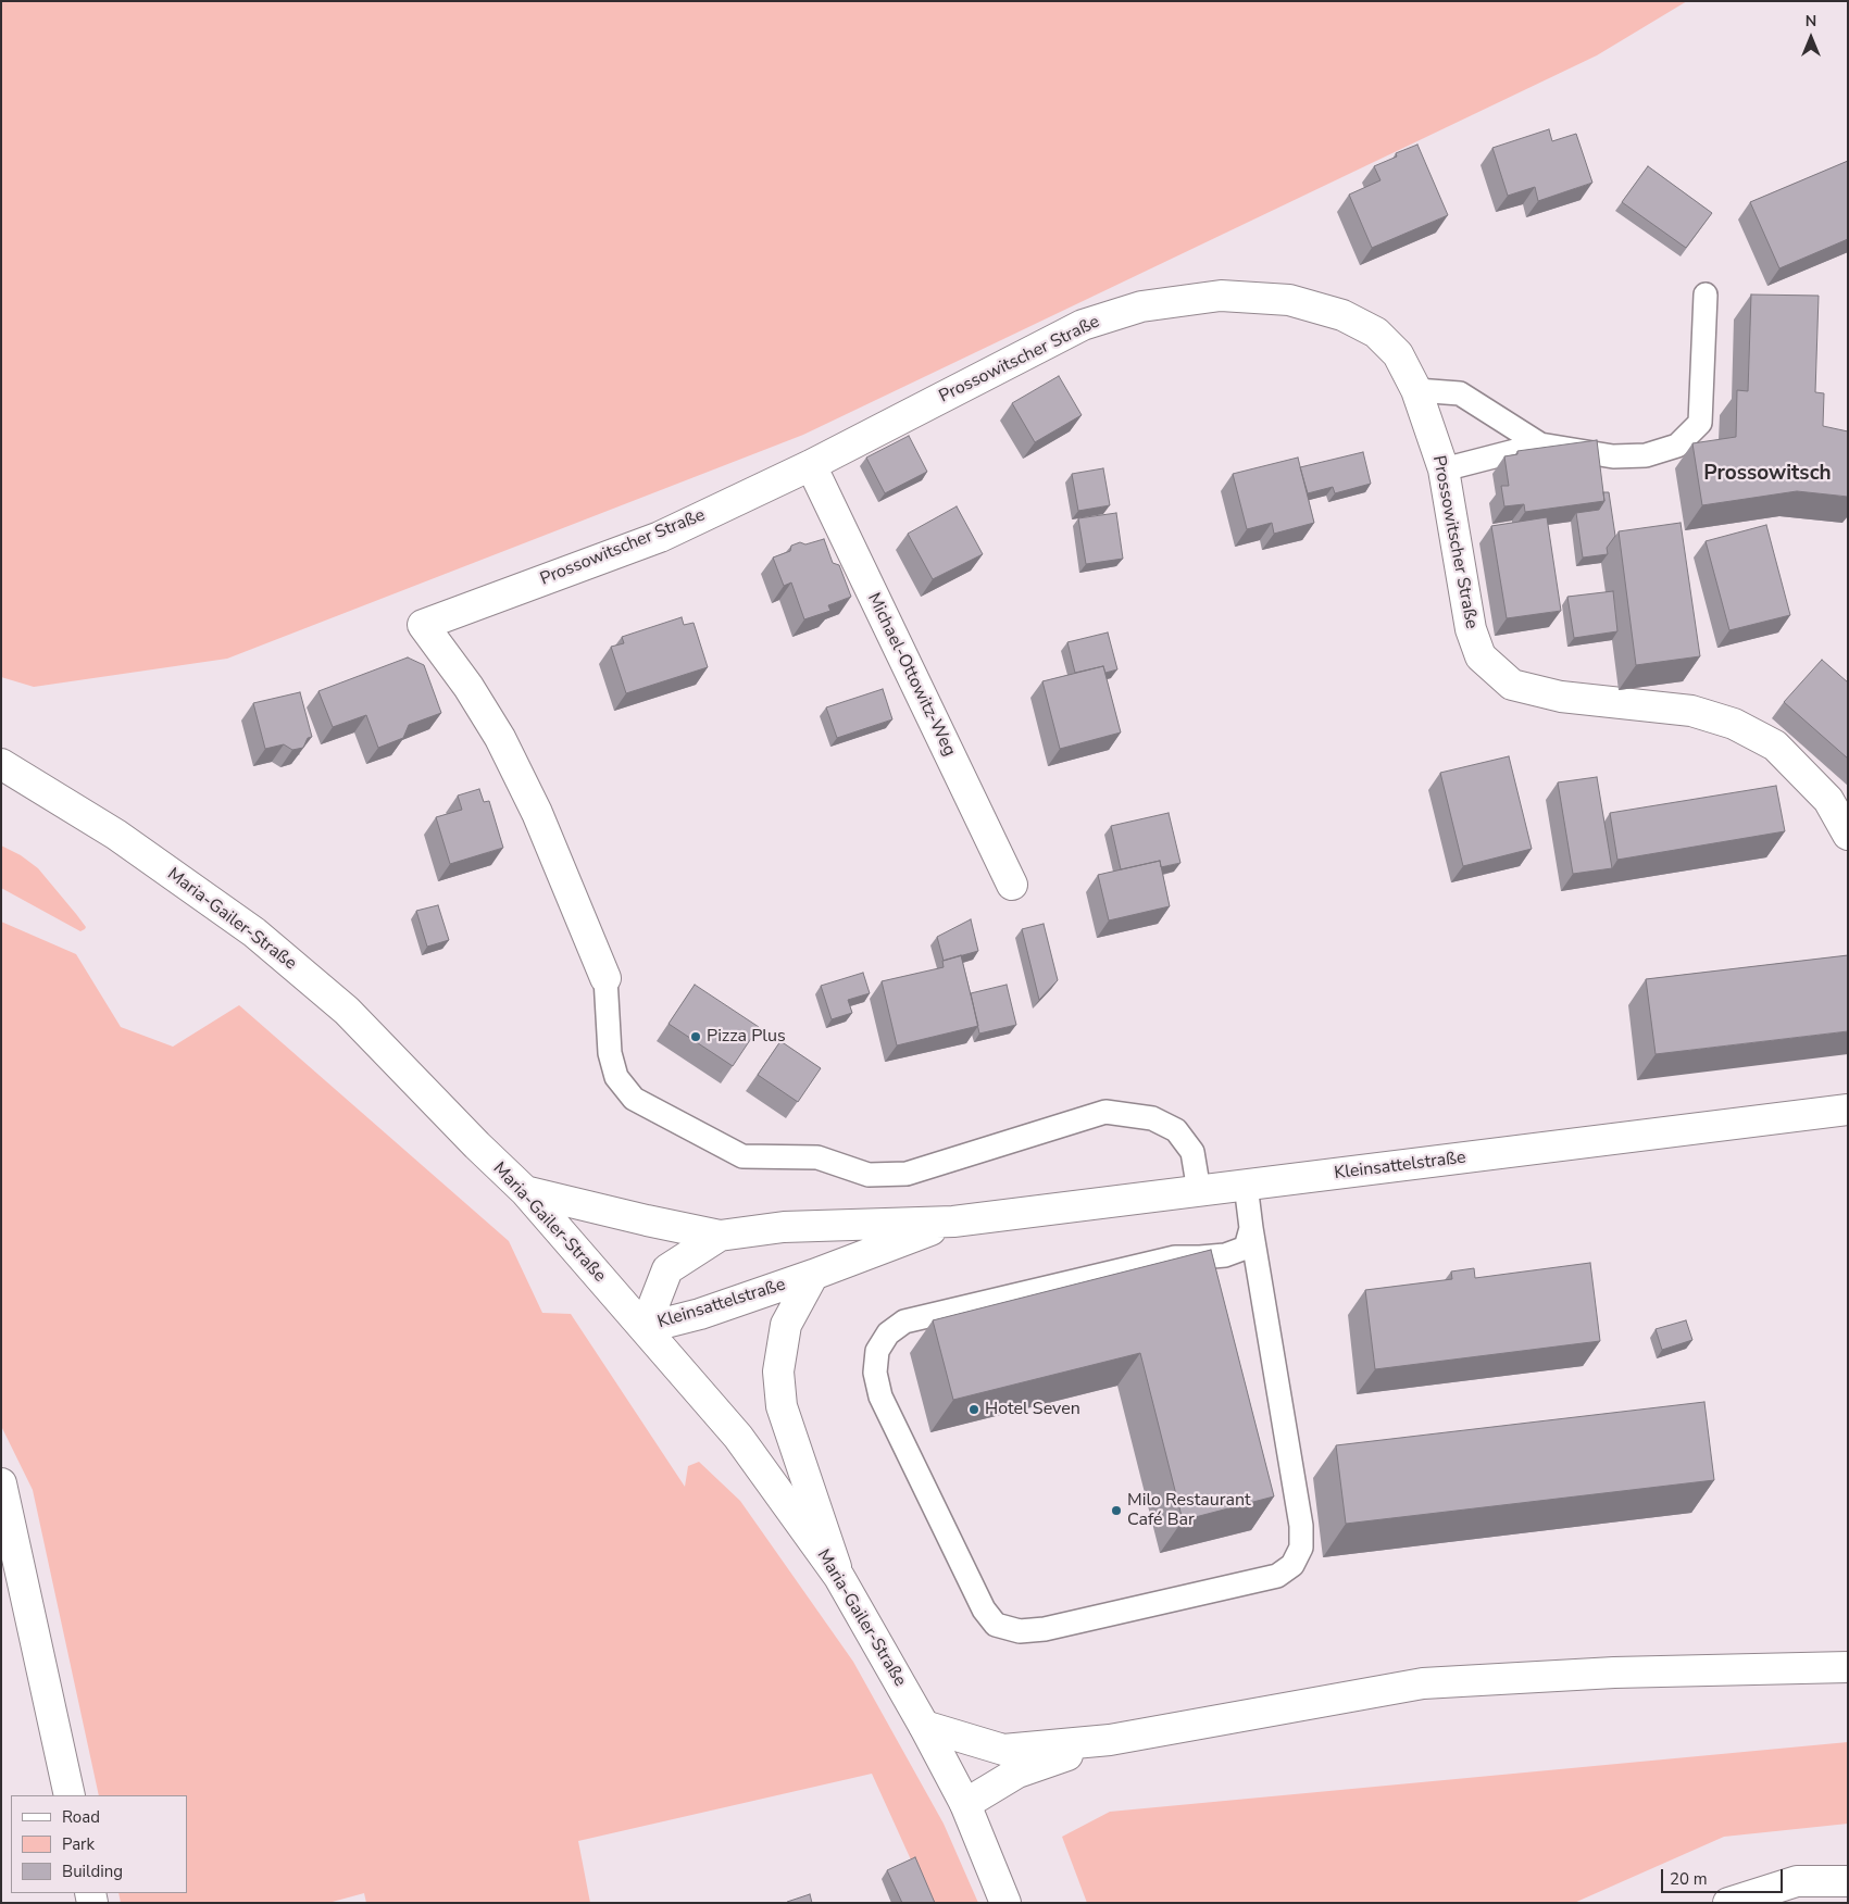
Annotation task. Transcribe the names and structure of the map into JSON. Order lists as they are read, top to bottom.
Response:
{
  "streets": {
    "main road": [
      "Prossowitscher Straße",
      "Michael-Ottowitz-Weg",
      "Maria-Gailer-Straße",
      "Kleinsattelstraße"
    ]
  },
  "crossings": [
    ["Prossowitscher Straße", "Michael-Ottowitz-Weg"],
    ["Maria-Gailer-Straße", "Kleinsattelstraße"]
  ],
  "districts": ["Prossowitsch"],
  "places": ["Pizza Plus", "Hotel Seven", "Milo Restaurant Café Bar"],
  "legend": ["Road", "Park", "Building"],
  "scale_bar": "20 m",
  "north": "top"
}
